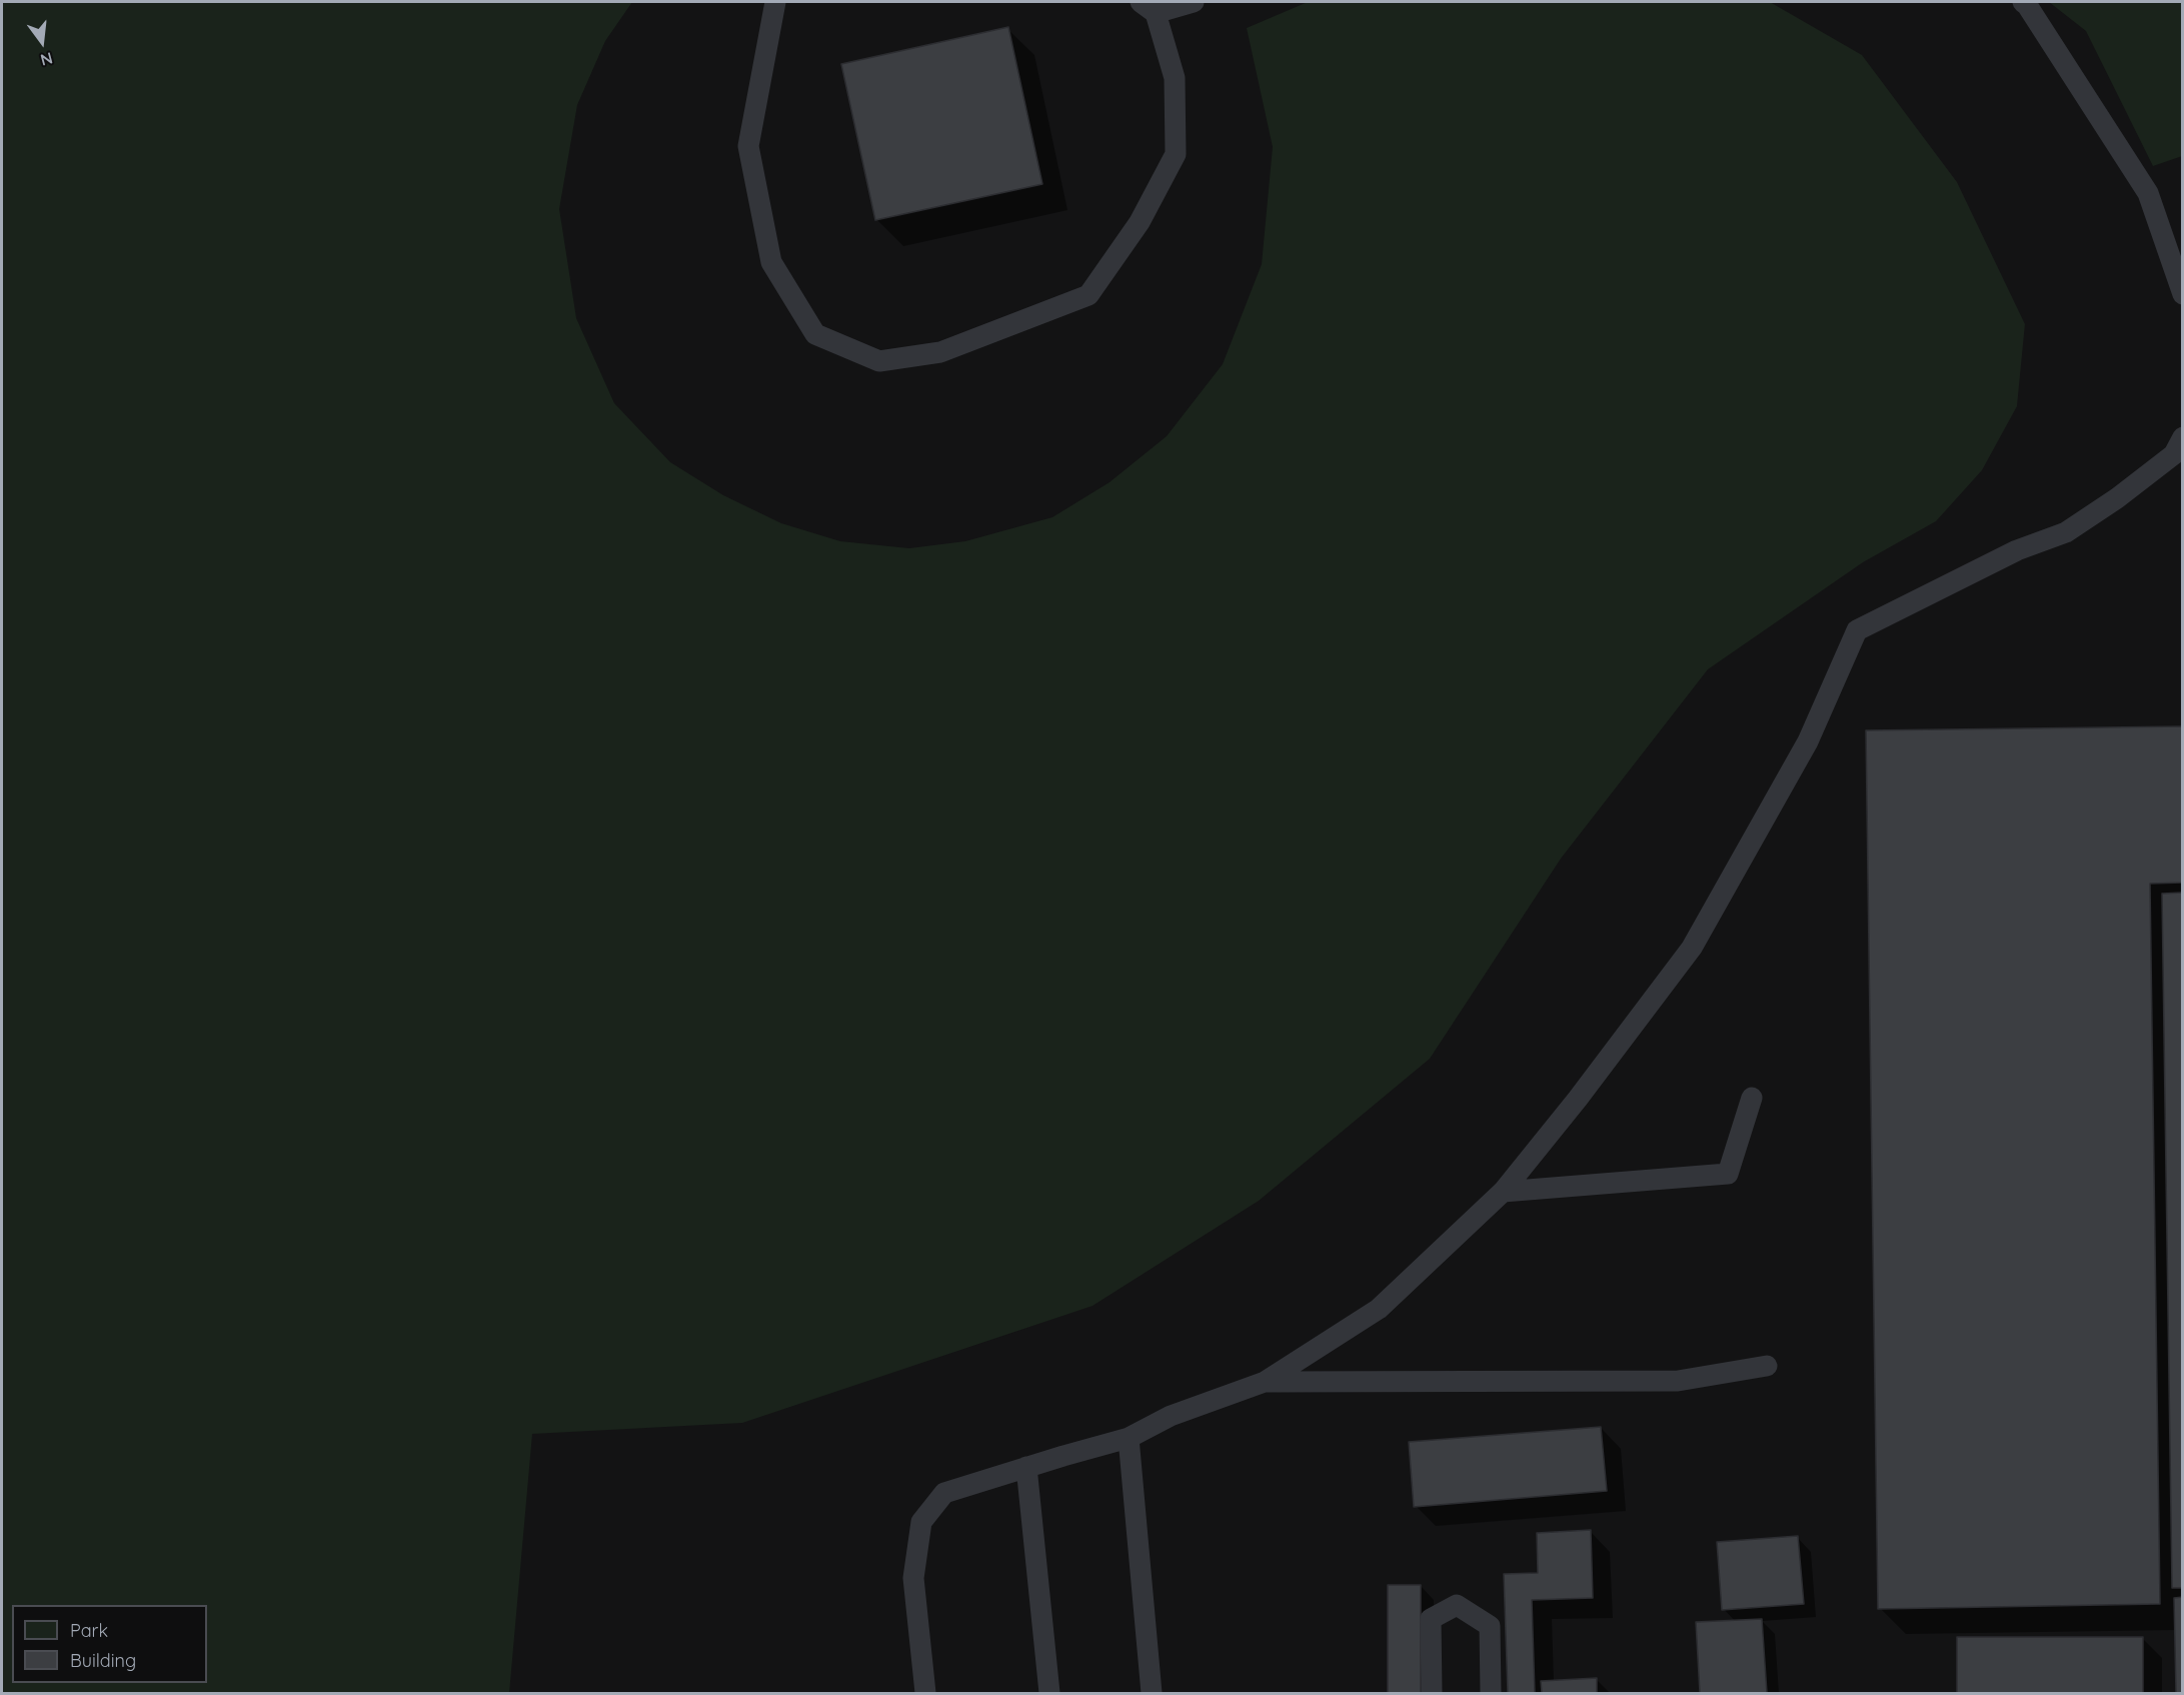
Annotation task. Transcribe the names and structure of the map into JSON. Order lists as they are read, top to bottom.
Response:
{
  "legend": ["Park", "Building"],
  "north": "bottom"
}
